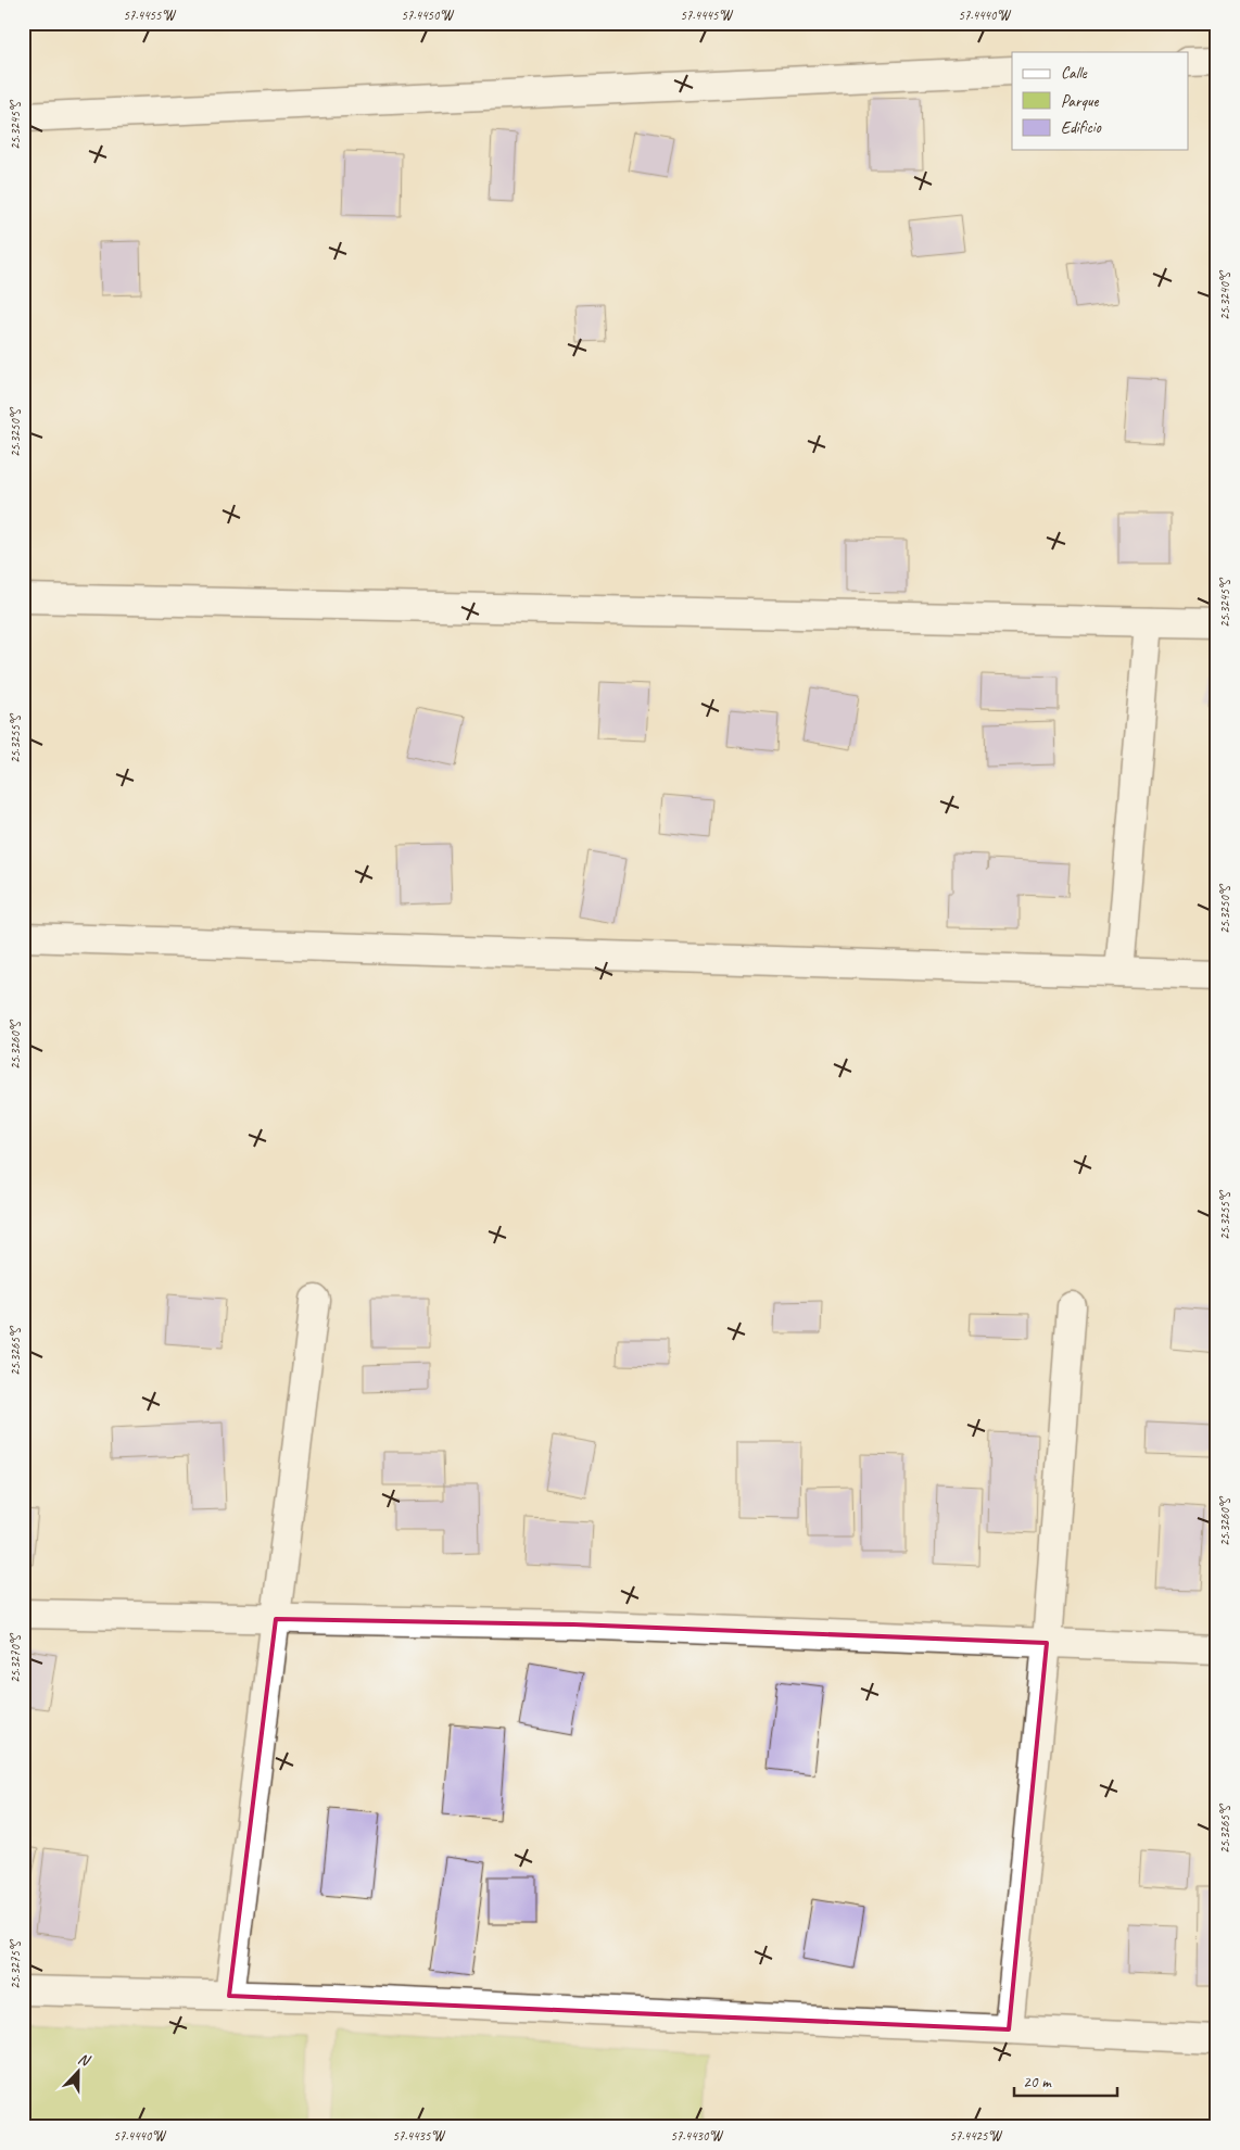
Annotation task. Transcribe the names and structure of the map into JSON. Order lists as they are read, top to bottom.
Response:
{
  "legend": ["Calle", "Parque", "Edificio"],
  "scale_bar": "20 m",
  "north": "top",
  "coordinates": [
    "57.4455°W",
    "57.4450°W",
    "57.4445°W",
    "57.4440°W",
    "25.3245°S",
    "25.3240°S",
    "25.3250°S",
    "25.3255°S",
    "25.3260°S",
    "25.3265°S",
    "25.3270°S",
    "25.3275°S",
    "57.4435°W",
    "57.4430°W",
    "57.4425°W"
  ]
}
